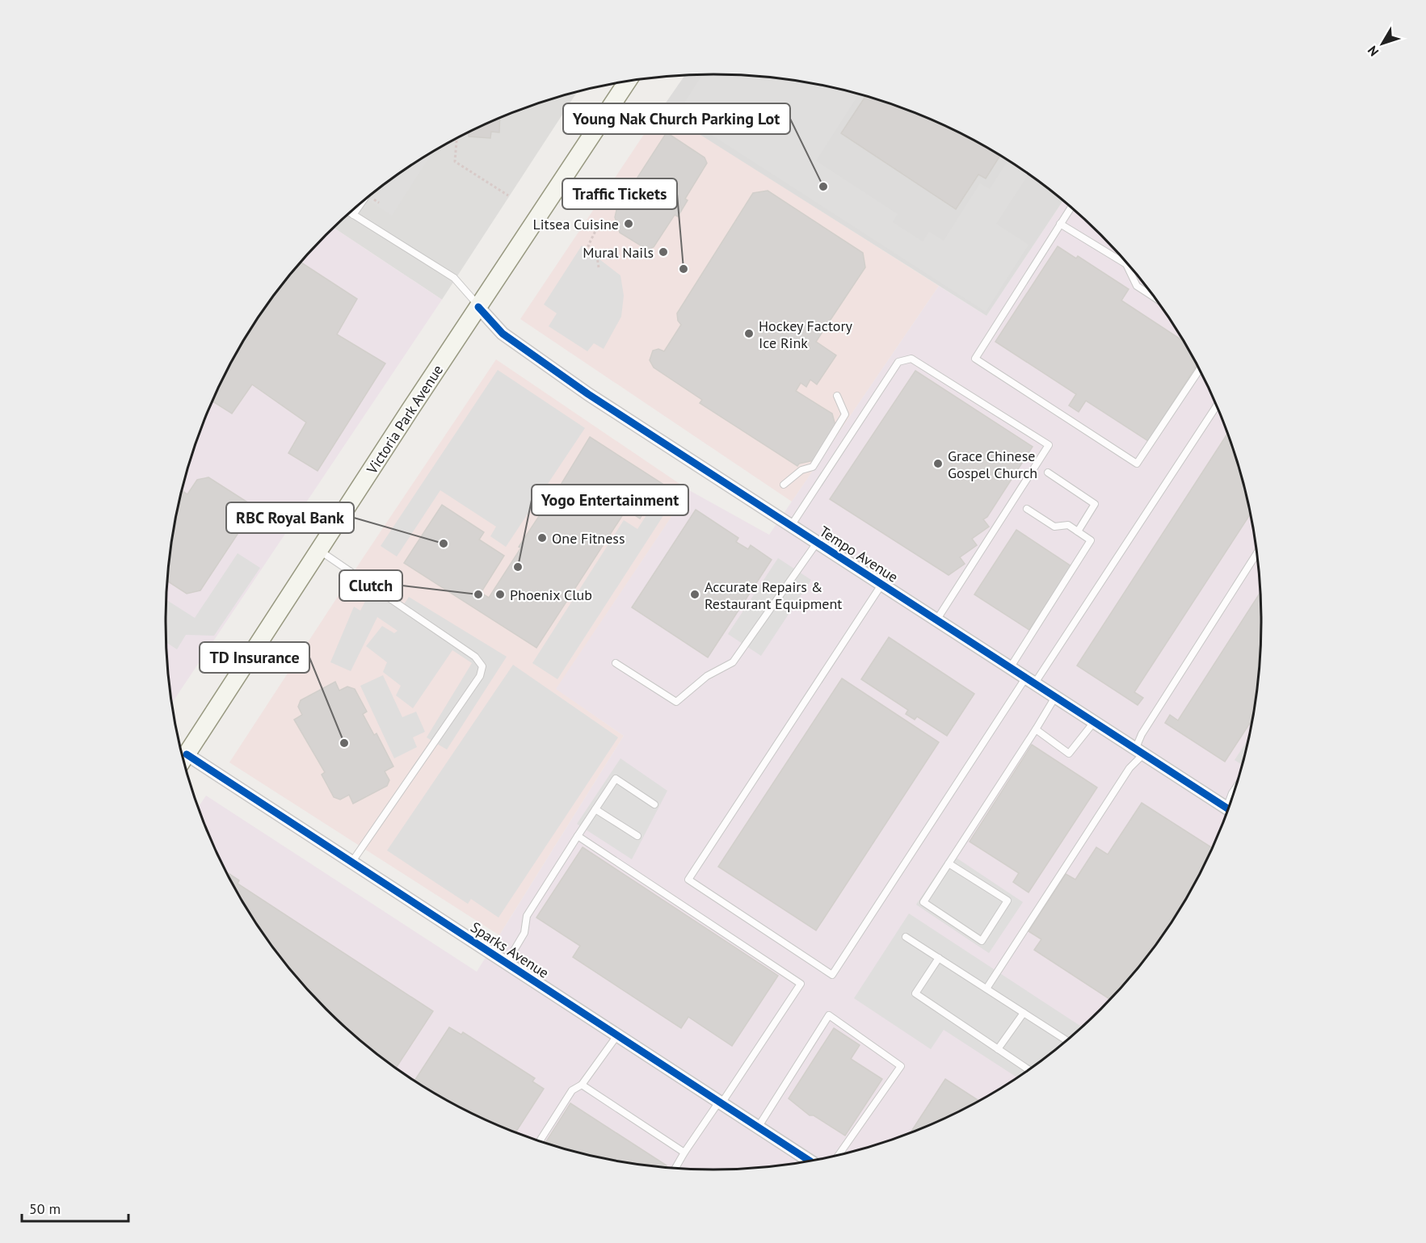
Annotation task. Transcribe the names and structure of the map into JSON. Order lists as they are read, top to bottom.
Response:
{
  "streets": {
    "main road": ["Victoria Park Avenue"],
    "street": ["Tempo Avenue", "Sparks Avenue"]
  },
  "crossings": [
    ["Victoria Park Avenue", "Tempo Avenue"]
  ],
  "places": [
    "Young Nak Church Parking Lot",
    "Litsea Cuisine",
    "Mural Nails",
    "Traffic Tickets",
    "Hockey Factory Ice Rink",
    "Grace Chinese Gospel Church",
    "One Fitness",
    "RBC Royal Bank",
    "Yogo Entertainment",
    "Clutch",
    "Phoenix Club",
    "Accurate Repairs & Restaurant Equipment",
    "TD Insurance"
  ],
  "scale_bar": "50 m",
  "north": "bottom left"
}
